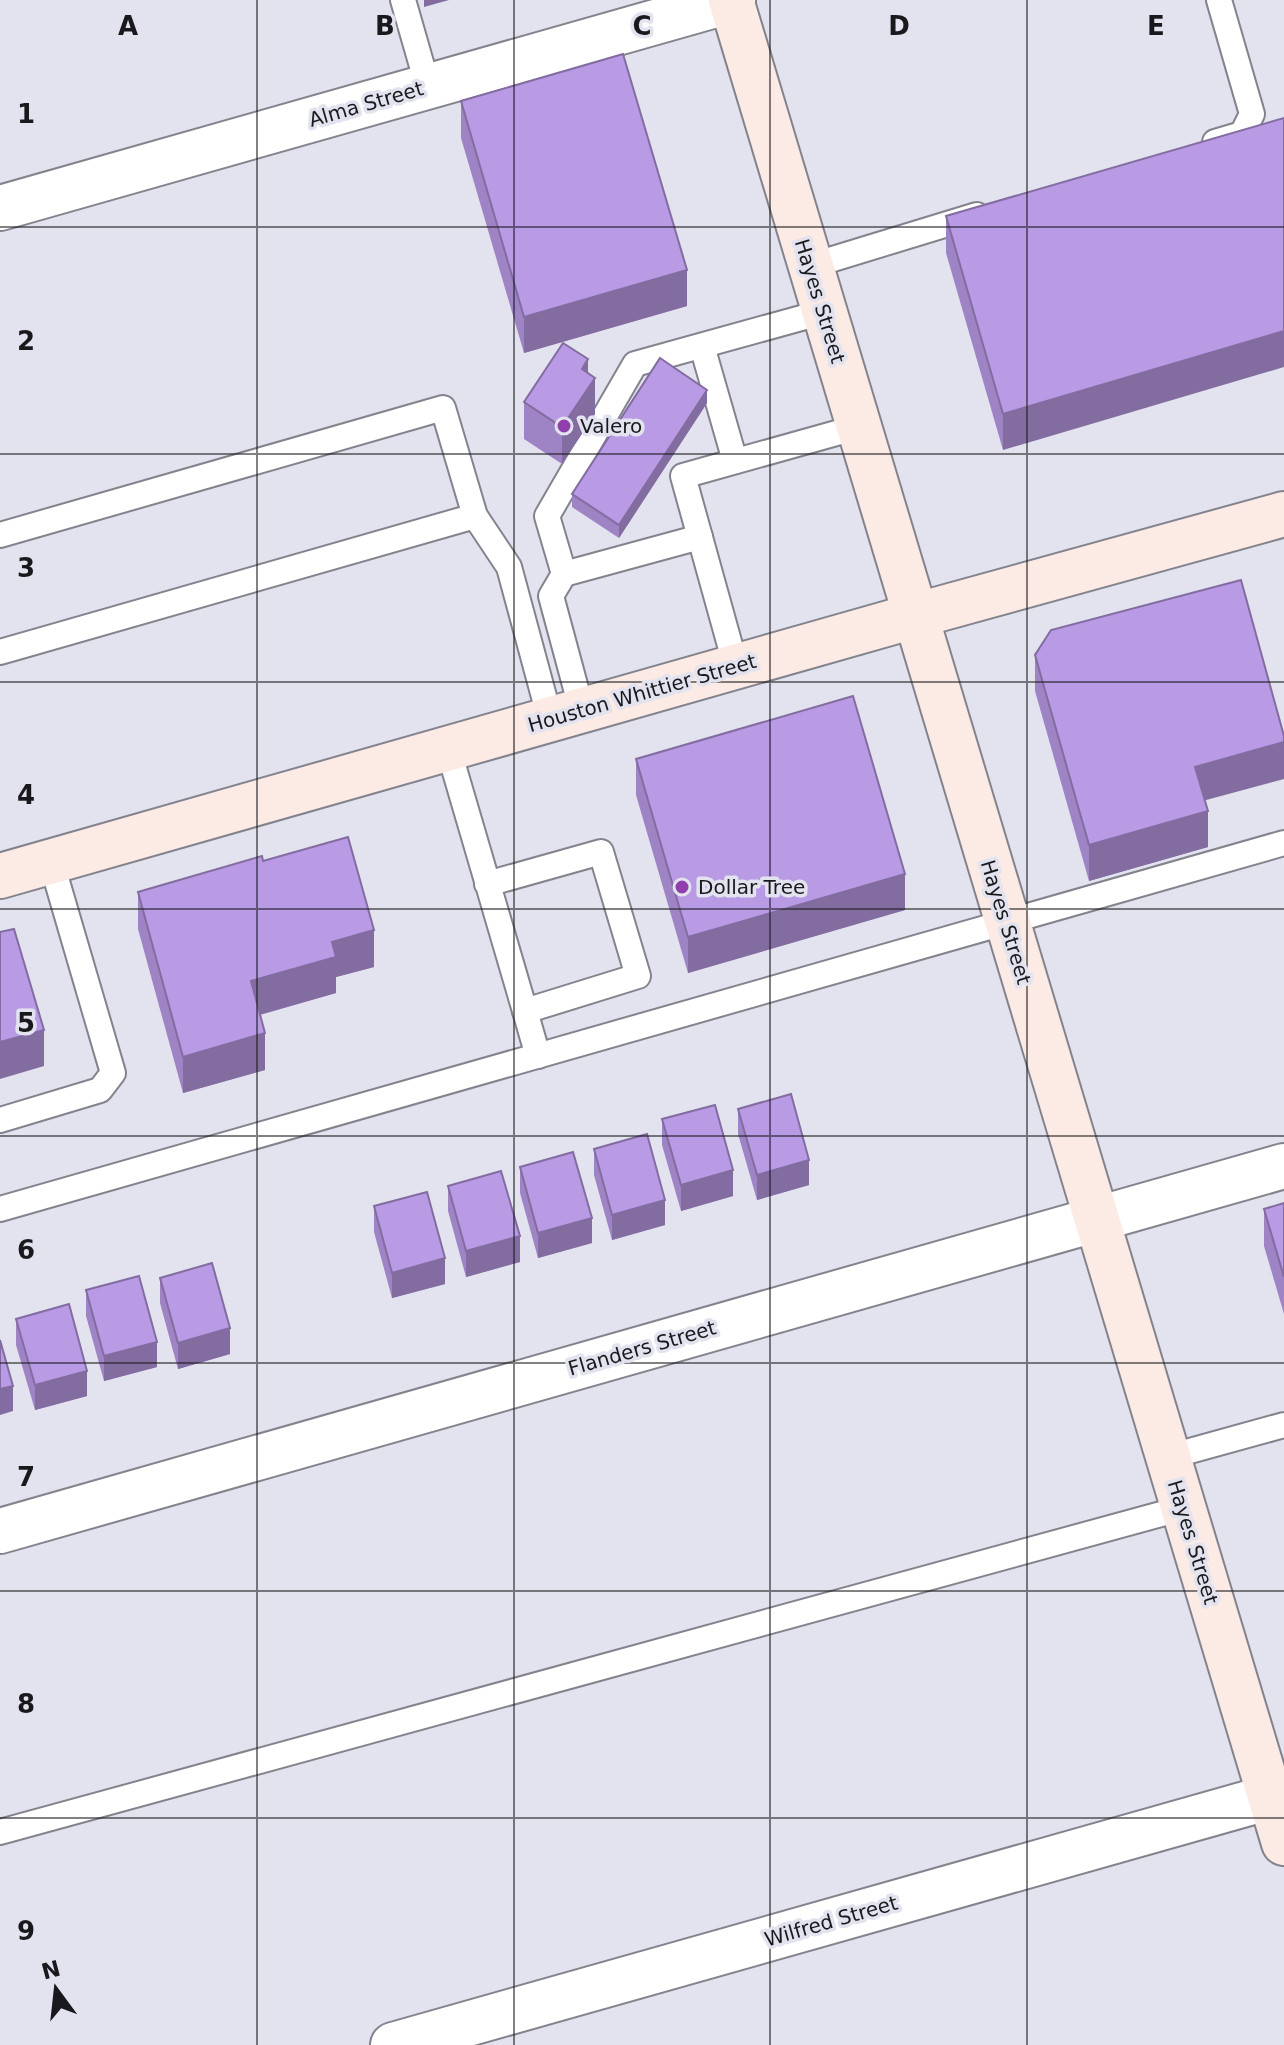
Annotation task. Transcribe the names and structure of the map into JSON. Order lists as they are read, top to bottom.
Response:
{
  "streets": {
    "street": [
      "Alma Street",
      "Hayes Street",
      "Houston Whittier Street",
      "Flanders Street",
      "Wilfred Street"
    ]
  },
  "crossings": [
    ["Alma Street", "Hayes Street"],
    ["Hayes Street", "Houston Whittier Street"],
    ["Hayes Street", "Flanders Street"],
    ["Hayes Street", "Wilfred Street"]
  ],
  "places": ["Valero", "Dollar Tree"],
  "north": "top",
  "grid": {
    "columns": [
      "A",
      "B",
      "C",
      "D",
      "E"
    ],
    "rows": [
      "1",
      "2",
      "3",
      "4",
      "5",
      "6",
      "7",
      "8",
      "9"
    ]
  }
}
